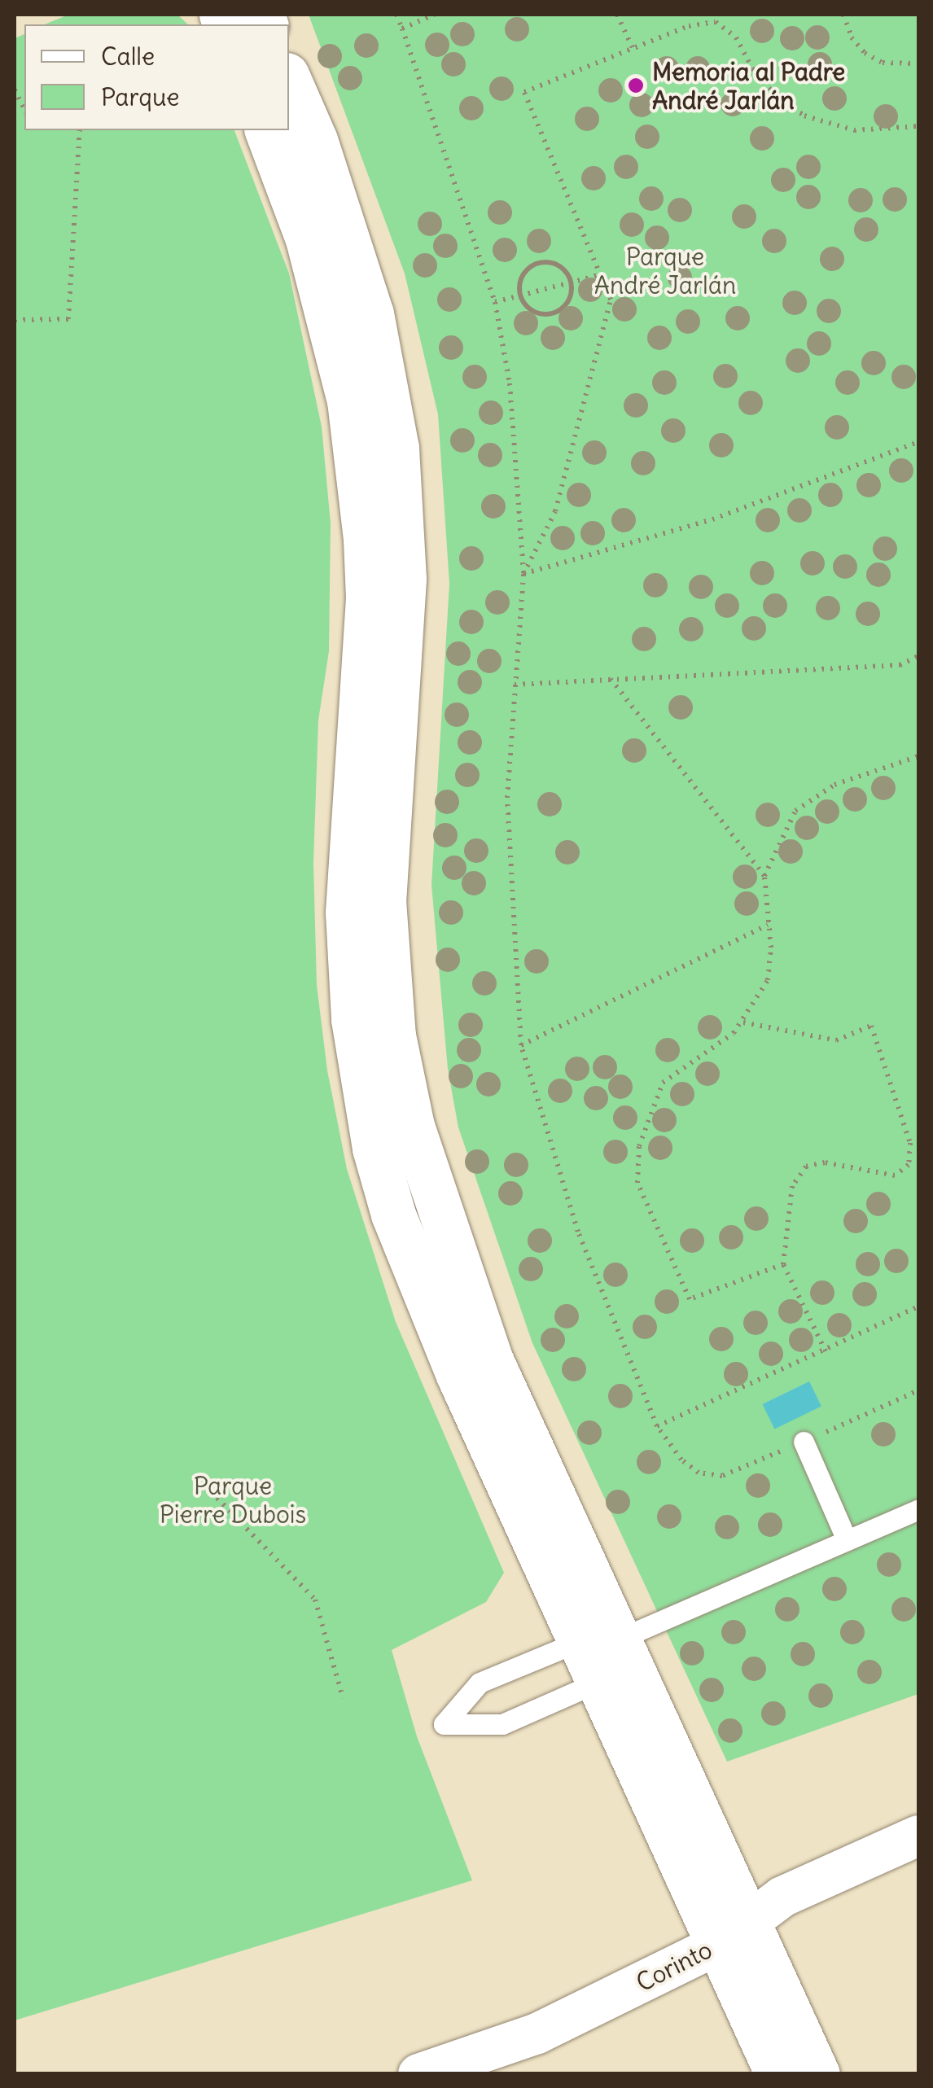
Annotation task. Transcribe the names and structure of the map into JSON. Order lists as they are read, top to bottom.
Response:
{
  "streets": {
    "street": ["Corinto"]
  },
  "parks": ["Parque André Jarlán", "Parque Pierre Dubois"],
  "places": ["Memoria al Padre André Jarlán"],
  "legend": ["Calle", "Parque"]
}
